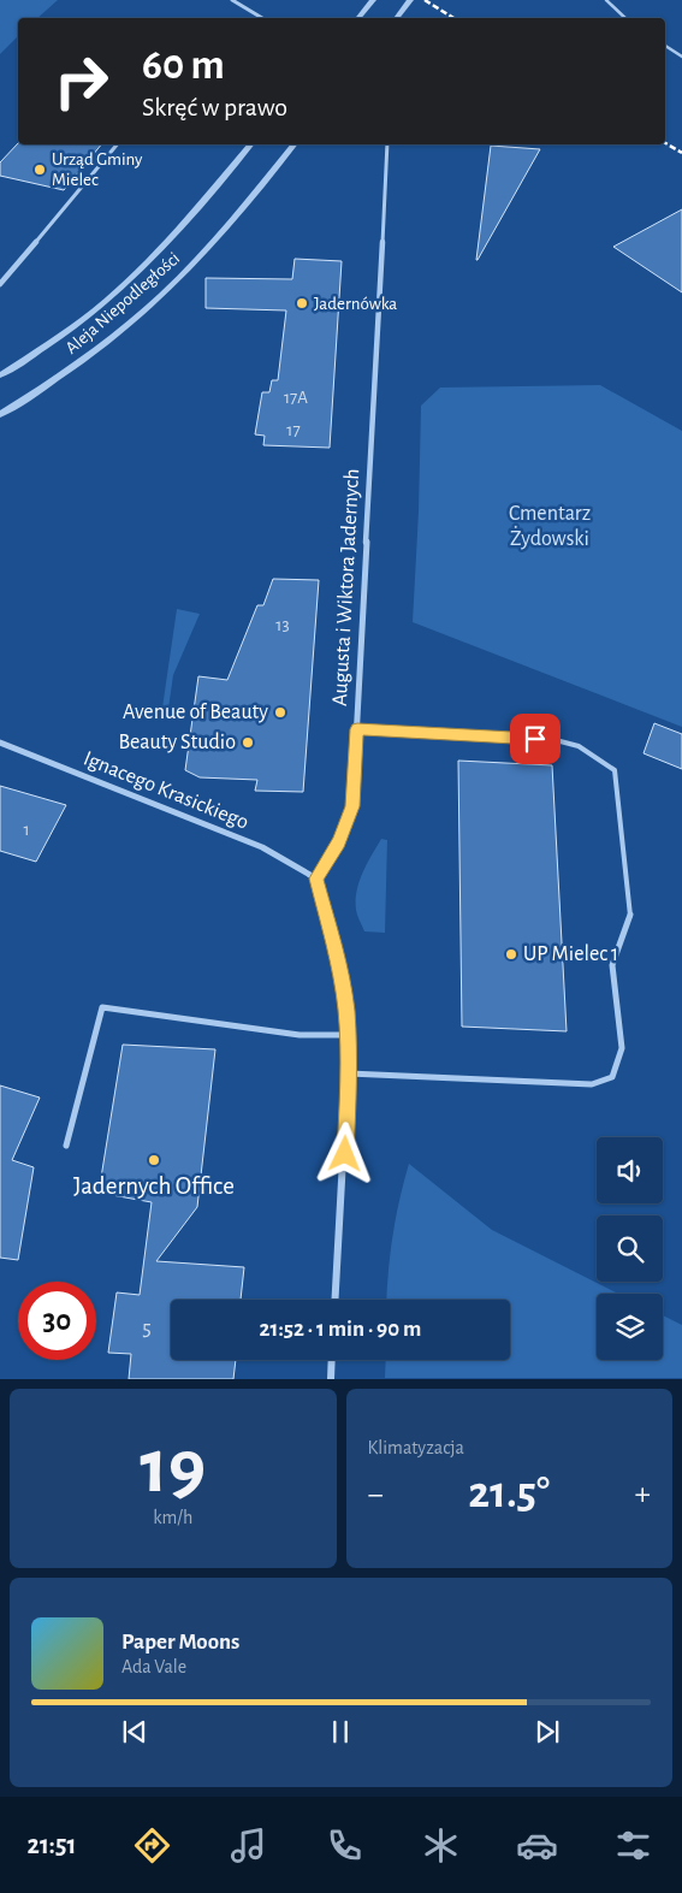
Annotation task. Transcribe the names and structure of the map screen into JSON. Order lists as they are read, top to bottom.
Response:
{
  "streets": {
    "street": ["Aleja Niepodległości", "Augusta i Wiktora Jadernych", "Ignacego Krasickiego"]
  },
  "crossings": [
    ["Augusta i Wiktora Jadernych", "Ignacego Krasickiego"]
  ],
  "parks": ["Cmentarz Żydowski"],
  "places": [
    "Urząd Gminy Mielec",
    "Jadernówka",
    "Avenue of Beauty",
    "Beauty Studio",
    "UP Mielec 1",
    "Jadernych Office"
  ],
  "house_numbers": [
    "17A",
    "17",
    "13",
    "1",
    "5"
  ],
  "page": {
    "turn": ["60 m", "Skręć w prawo"],
    "limit": "30",
    "trip": "21:52 · 1 min · 90 m",
    "tile": [
      ["19", "km/h"],
      "Klimatyzacja"
    ],
    "heat": ["−", "21.5°", "+"],
    "song": ["Paper Moons", "Ada Vale"],
    "tabs": "21:51"
  }
}
